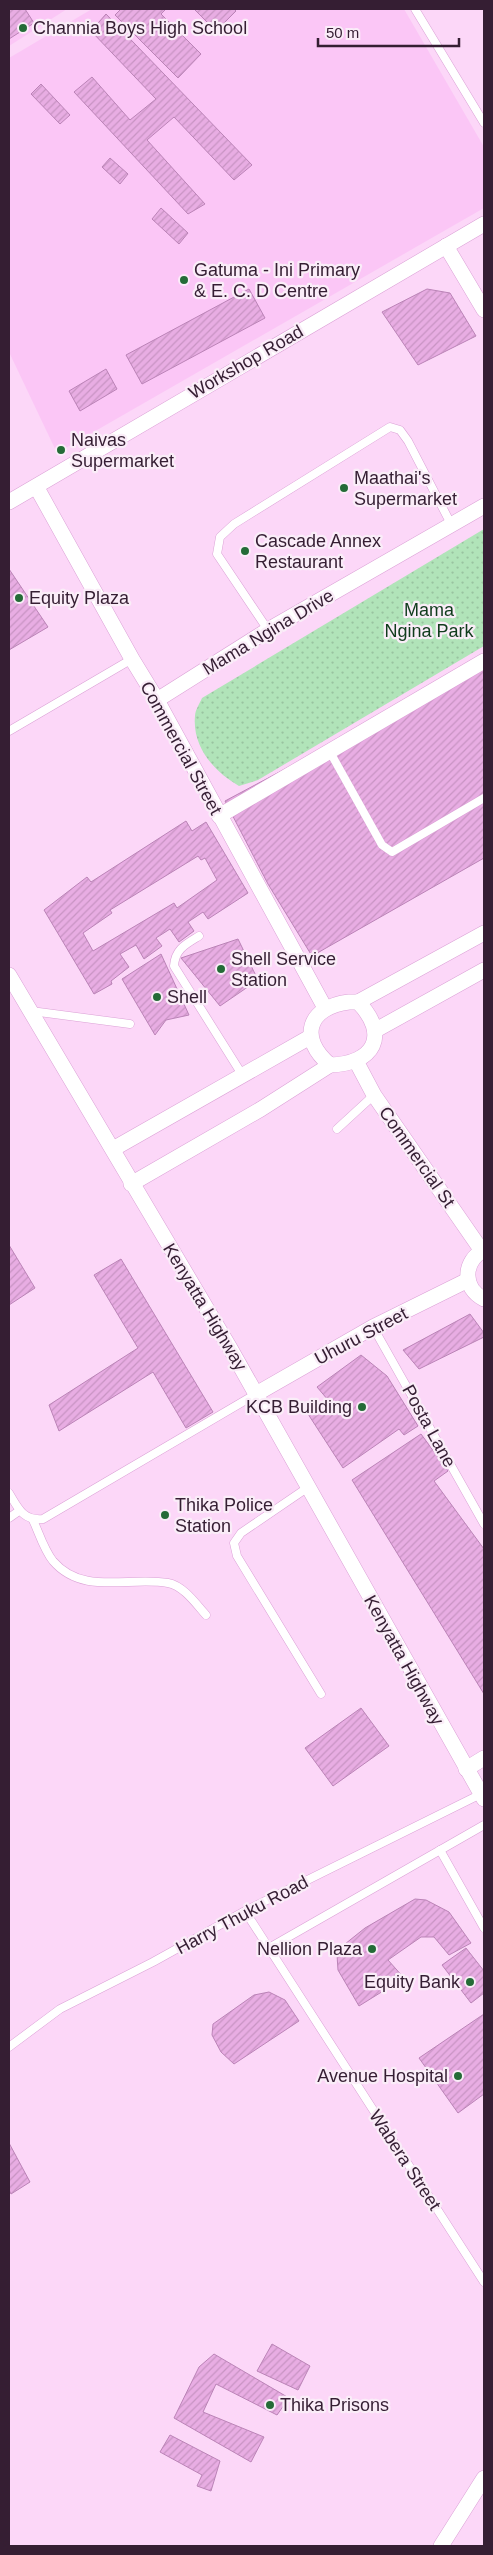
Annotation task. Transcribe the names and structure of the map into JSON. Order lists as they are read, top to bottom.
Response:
{
  "streets": {
    "street": [
      "Workshop Road",
      "Mama Ngina Drive",
      "Commercial Street",
      "Commercial St",
      "Kenyatta Highway",
      "Uhuru Street"
    ],
    "lane": ["Posta Lane", "Harry Thuku Road", "Wabera Street"]
  },
  "crossings": [
    ["Workshop Road", "Commercial Street"],
    ["Mama Ngina Drive", "Commercial Street"],
    ["Commercial Street", "Commercial St"],
    ["Kenyatta Highway", "Uhuru Street"],
    ["Kenyatta Highway", "Harry Thuku Road"],
    ["Uhuru Street", "Posta Lane"],
    ["Harry Thuku Road", "Wabera Street"]
  ],
  "parks": ["Mama Ngina Park"],
  "places": [
    "Channia Boys High School",
    "Gatuma - Ini Primary & E. C. D Centre",
    "Naivas Supermarket",
    "Maathai's Supermarket",
    "Cascade Annex Restaurant",
    "Equity Plaza",
    "Shell Service Station",
    "Shell",
    "KCB Building",
    "Thika Police Station",
    "Nellion Plaza",
    "Equity Bank",
    "Avenue Hospital",
    "Thika Prisons"
  ],
  "scale_bar": "50 m"
}
